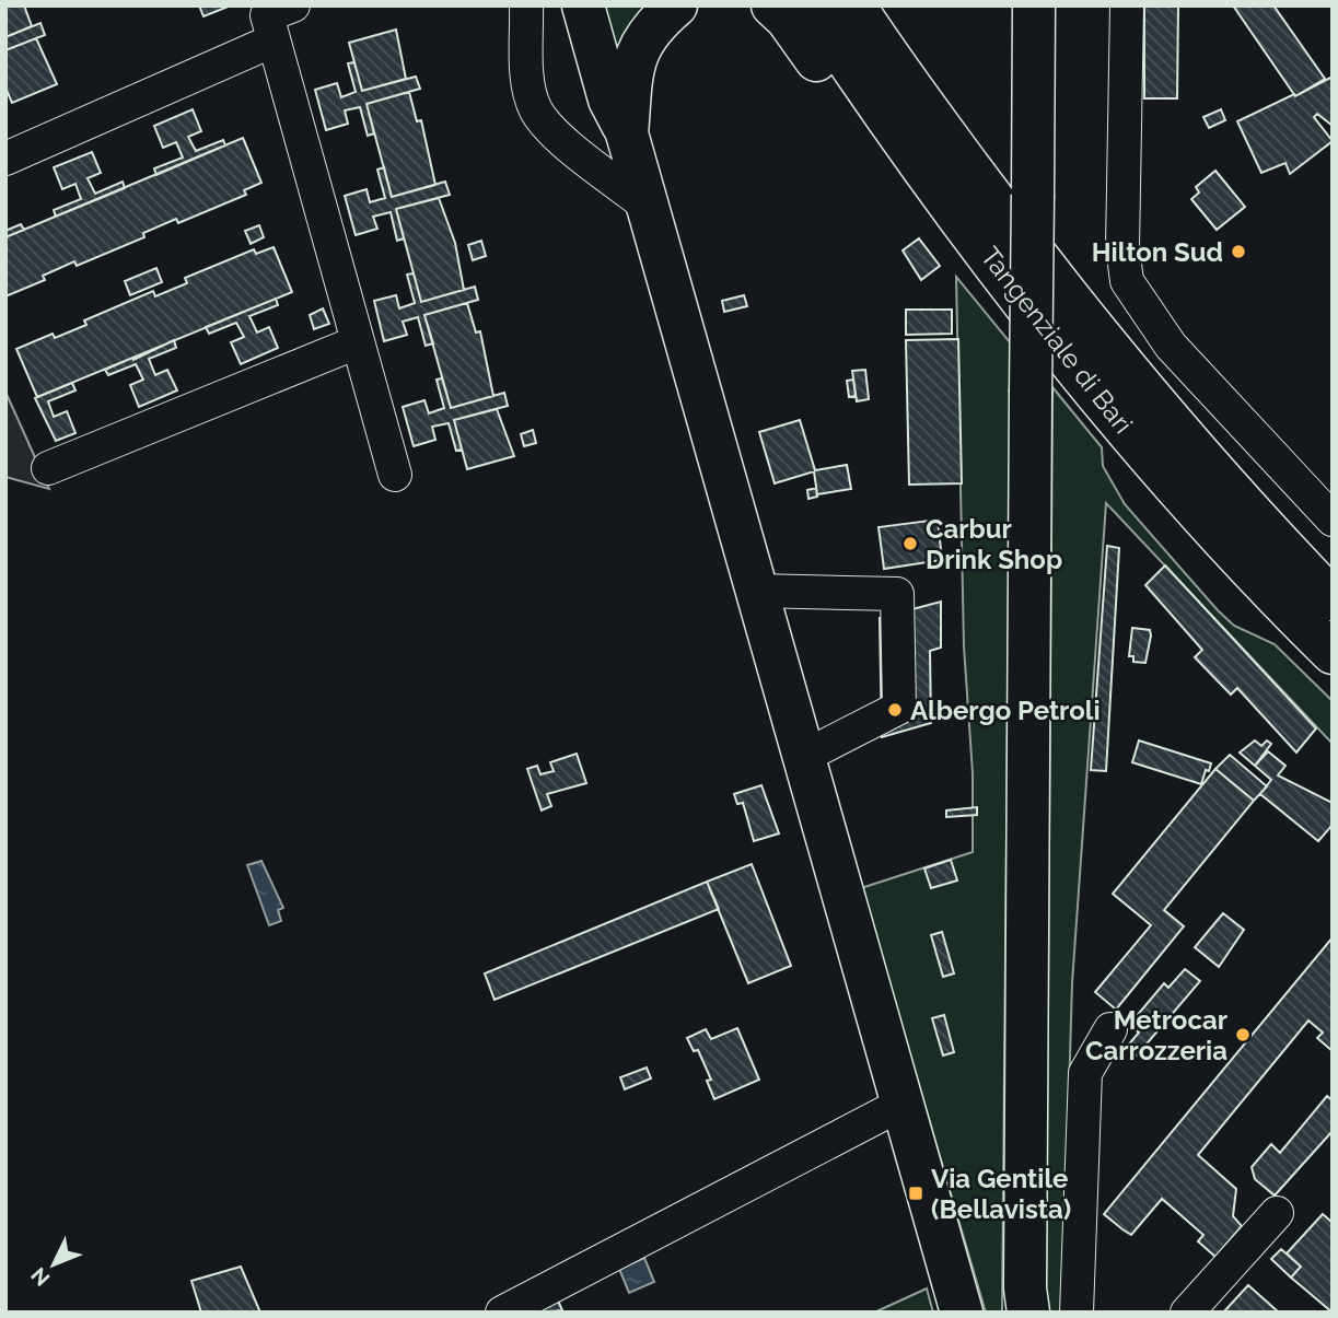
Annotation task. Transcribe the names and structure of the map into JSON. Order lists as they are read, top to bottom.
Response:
{
  "streets": {
    "main road": ["Tangenziale di Bari"]
  },
  "places": {
    "other": [
      "Hilton Sud",
      "Carbur Drink Shop",
      "Albergo Petroli",
      "Metrocar Carrozzeria"
    ],
    "transit": ["Via Gentile (Bellavista)"]
  },
  "north": "bottom left"
}
